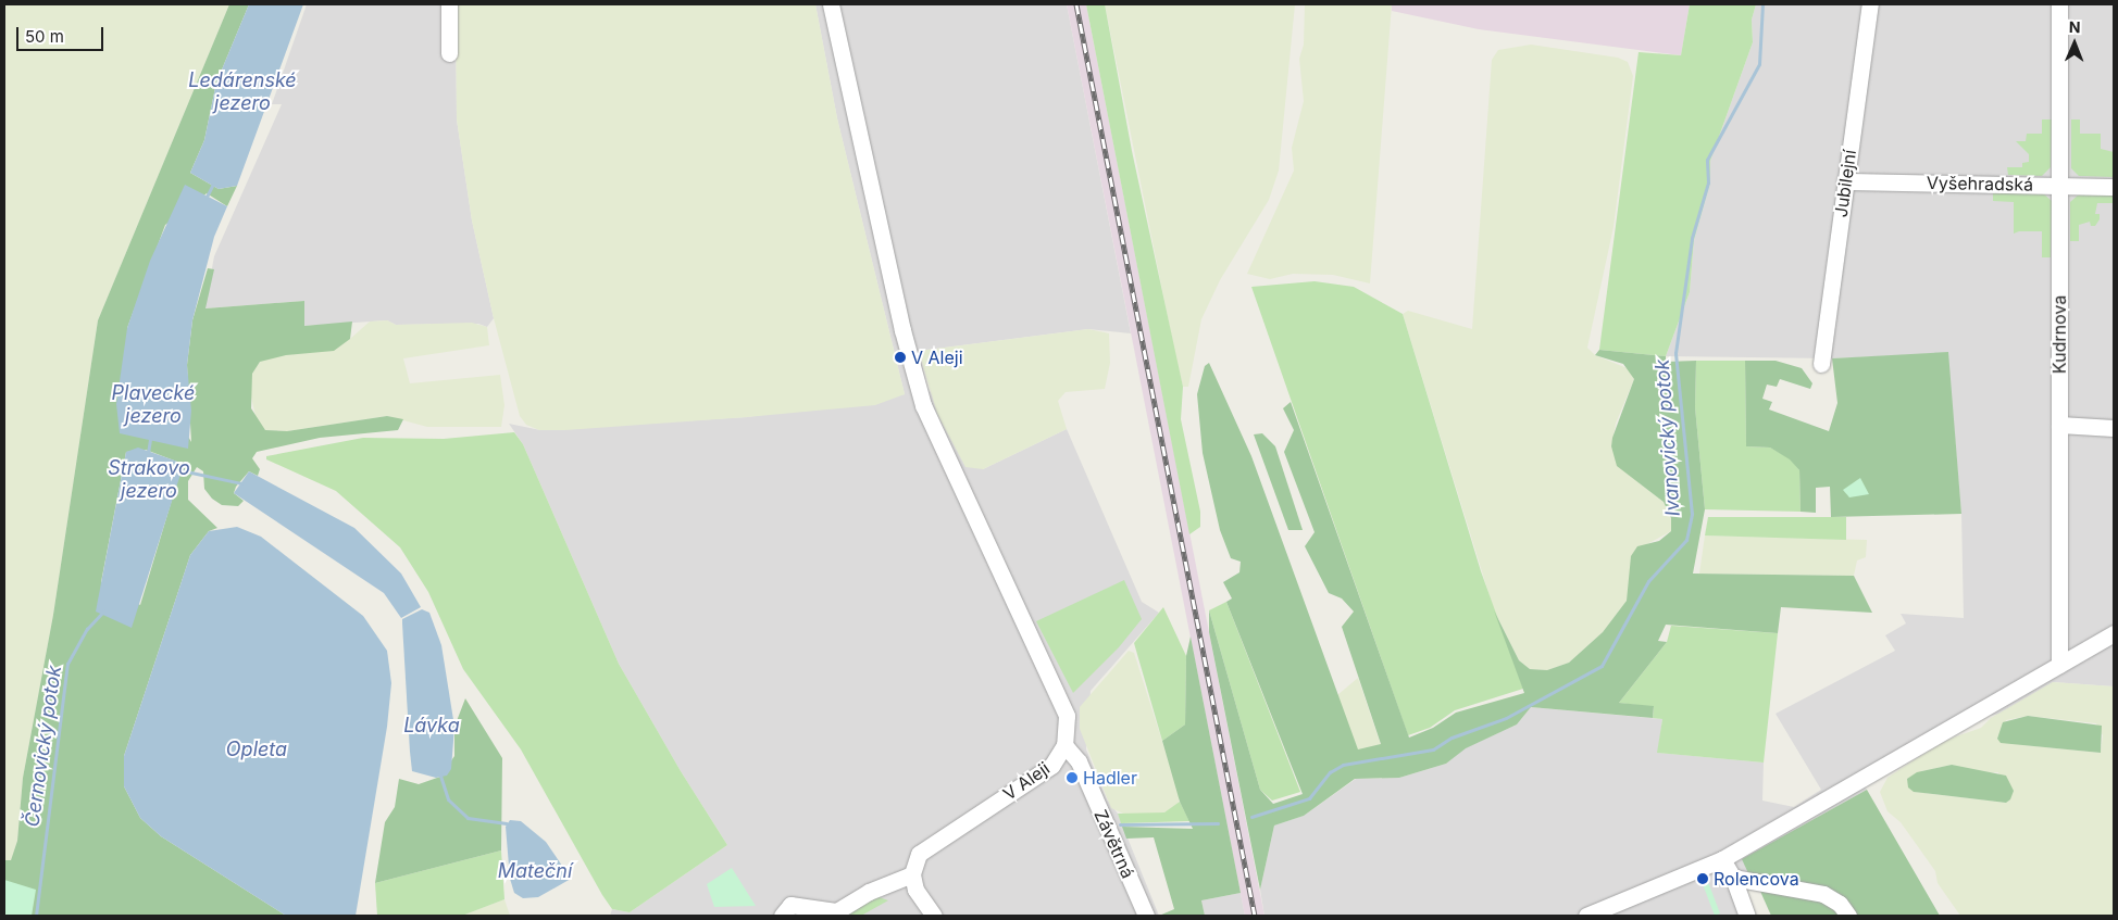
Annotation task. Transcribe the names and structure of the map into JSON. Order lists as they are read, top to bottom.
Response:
{
  "streets": {
    "street": [
      "Jubilejní",
      "Vyšehradská",
      "Kudrnova",
      "V Aleji",
      "Závětrná"
    ]
  },
  "crossings": [
    ["Jubilejní", "Vyšehradská"],
    ["Vyšehradská", "Kudrnova"],
    ["V Aleji", "Závětrná"]
  ],
  "water": [
    "Ledárenské jezero",
    "Plavecké jezero",
    "Ivanovický potok",
    "Strakovo jezero",
    "Lávka",
    "Černovický potok",
    "Opleta",
    "Mateční"
  ],
  "places": ["V Aleji", "Hadler", "Rolencova"],
  "scale_bar": "50 m",
  "north": "top"
}
